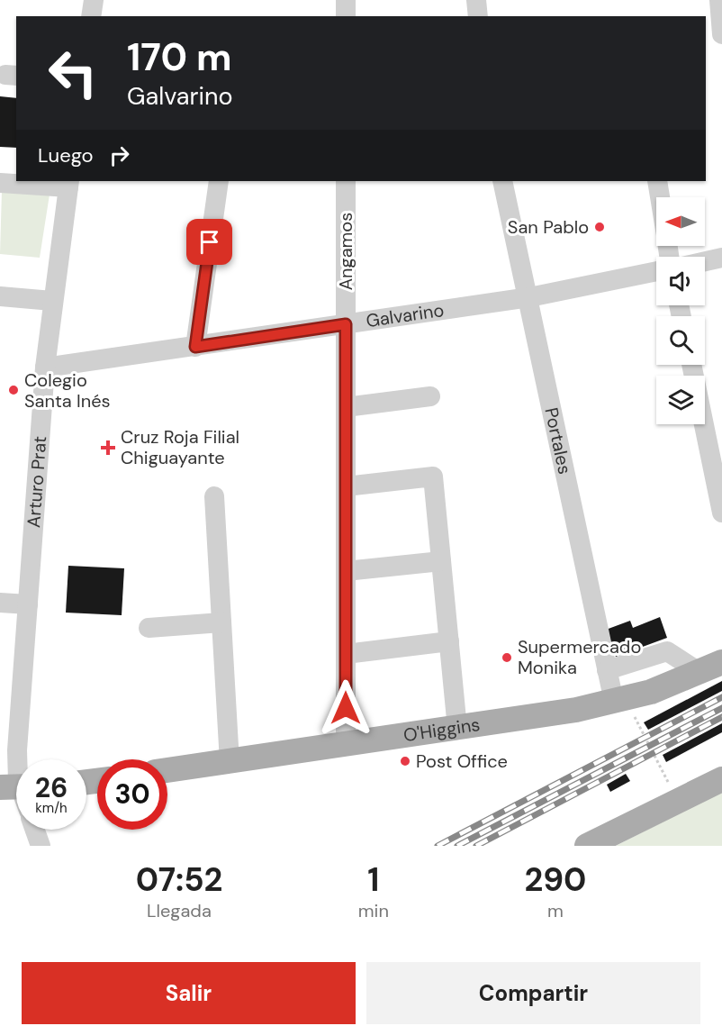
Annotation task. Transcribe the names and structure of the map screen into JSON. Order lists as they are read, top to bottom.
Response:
{
  "streets": {
    "main road": ["O'Higgins"],
    "street": [
      "Angamos",
      "Galvarino",
      "Portales",
      "Arturo Prat"
    ]
  },
  "crossings": [
    ["Angamos", "Galvarino"],
    ["Angamos", "O'Higgins"],
    ["Galvarino", "Portales"],
    ["Galvarino", "Arturo Prat"],
    ["Portales", "O'Higgins"]
  ],
  "places": {
    "other": [
      "San Pablo",
      "Colegio Santa Inés",
      "Supermercado Monika",
      "Post Office"
    ],
    "health": ["Cruz Roja Filial Chiguayante"]
  },
  "north": "left",
  "page": {
    "turn": ["170 m", "Galvarino"],
    "then": "Luego",
    "speed": "26 km/h",
    "limit": "30",
    "eta": [
      "07:52",
      "Llegada",
      "1",
      "min",
      "290",
      "m"
    ],
    "buttons": ["Salir", "Compartir"]
  }
}
